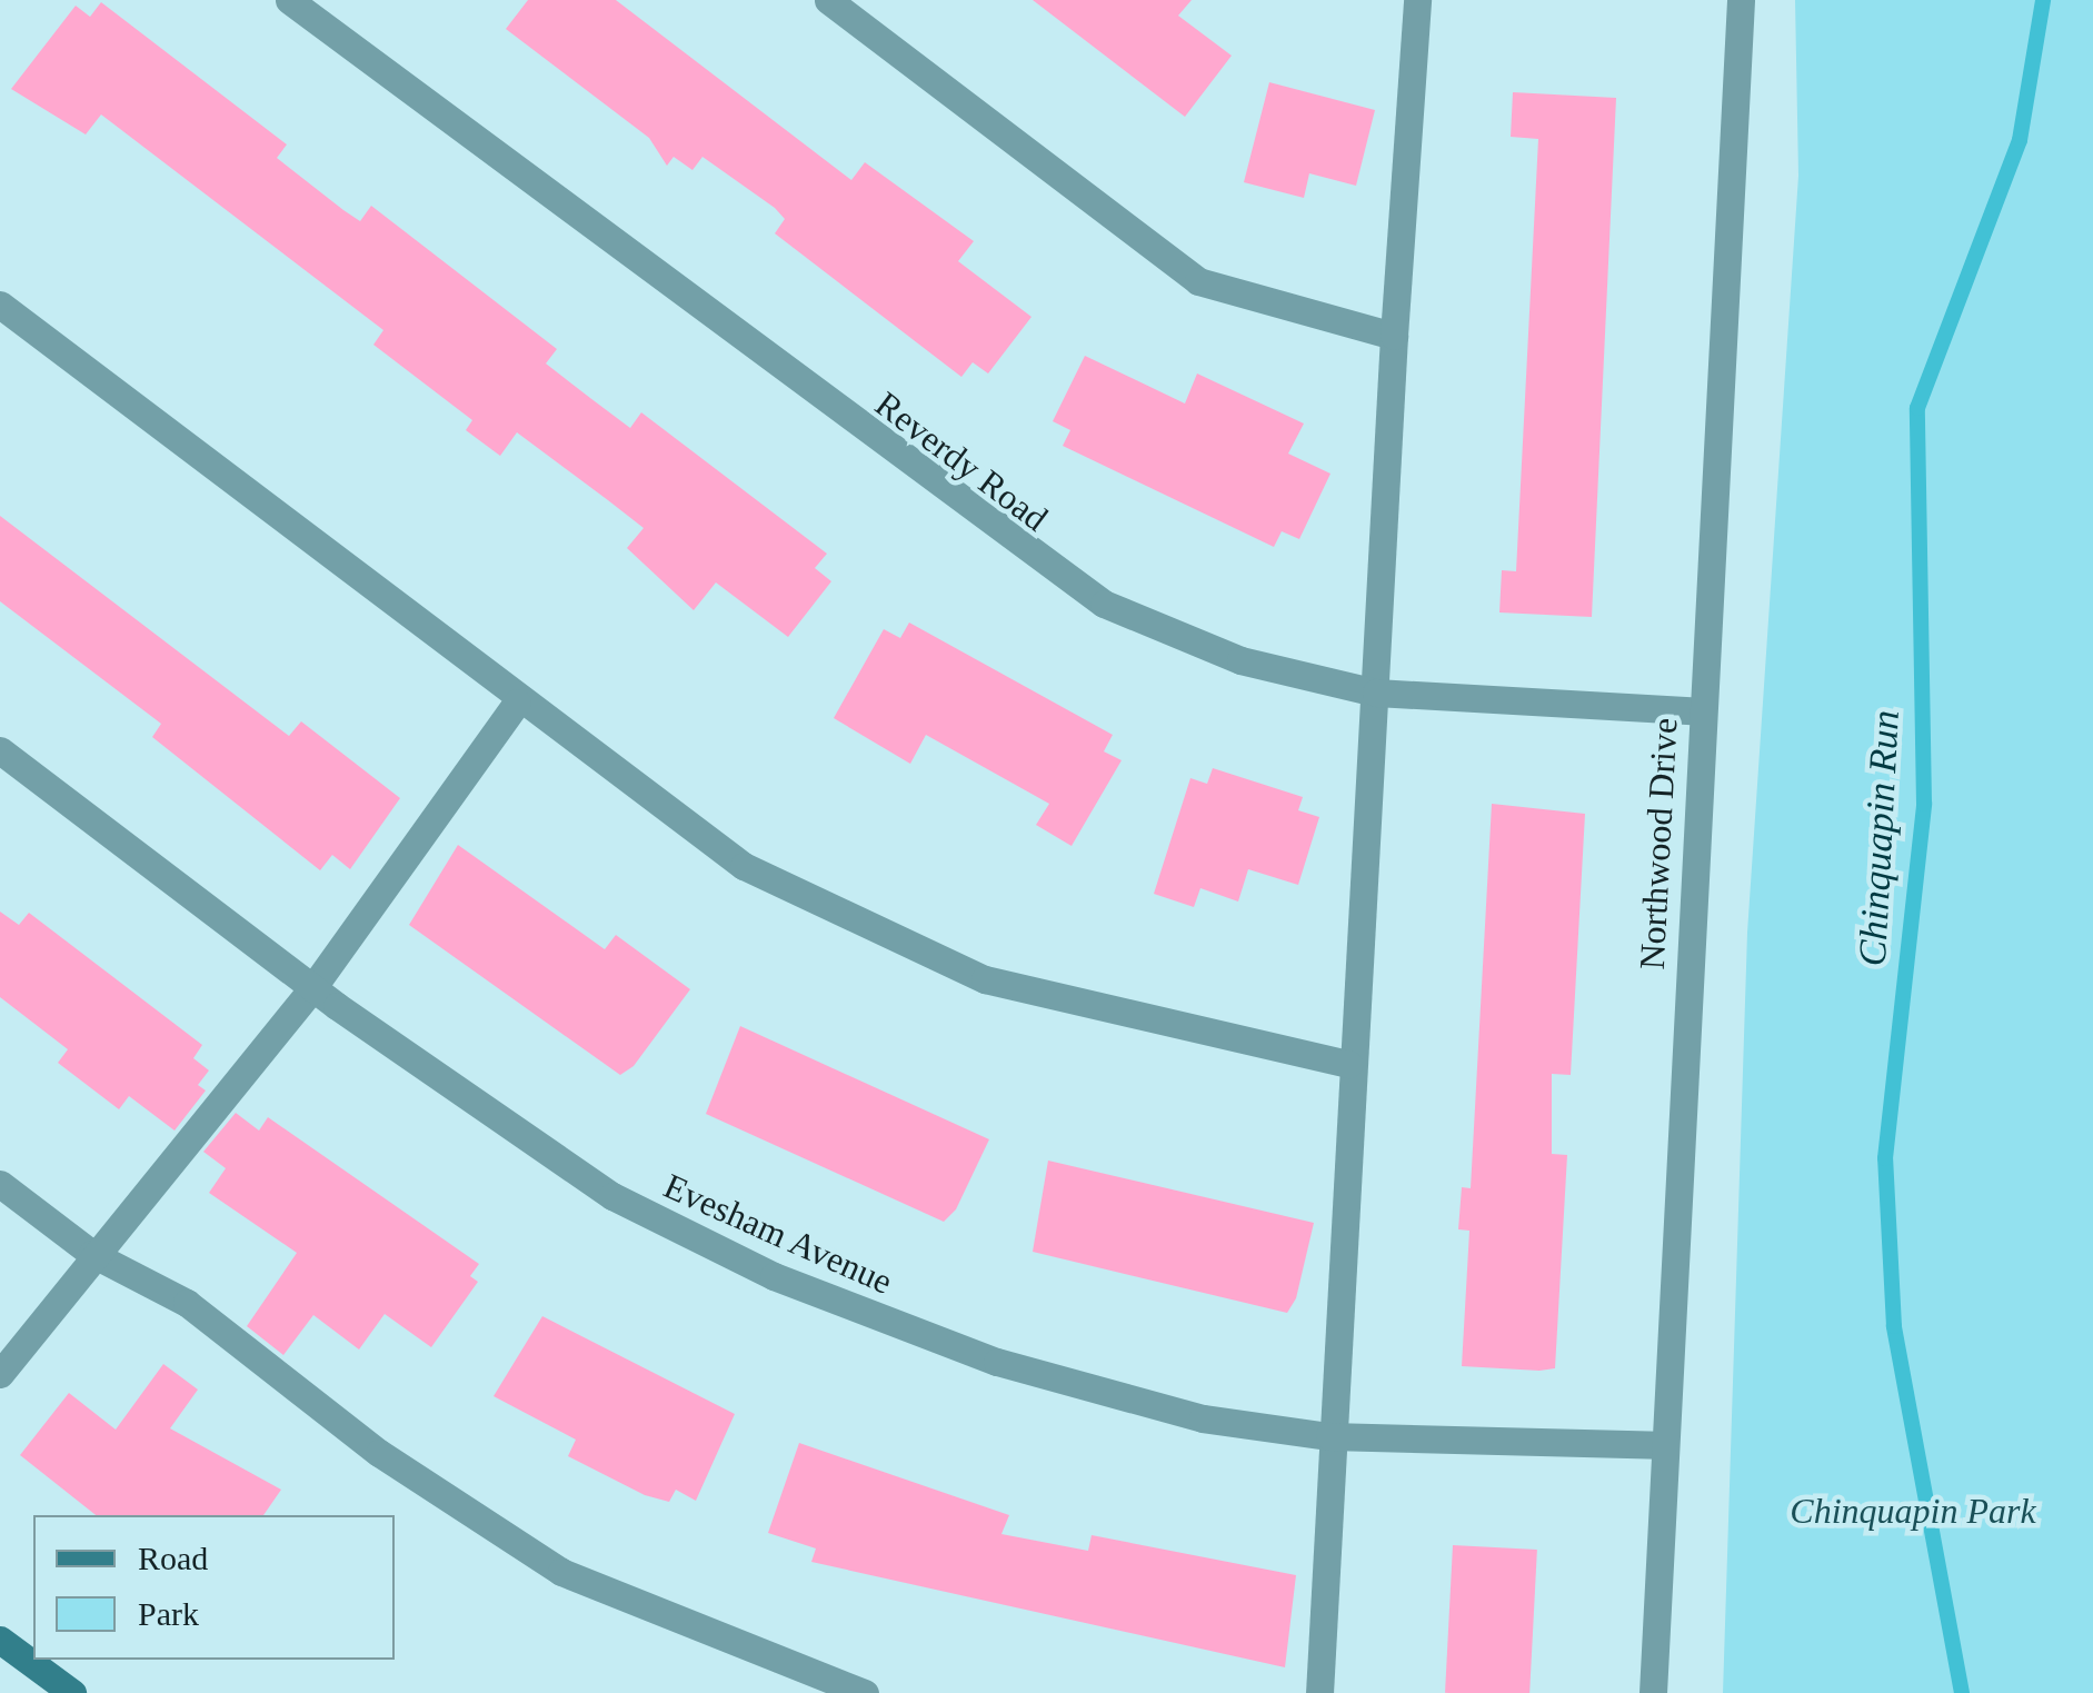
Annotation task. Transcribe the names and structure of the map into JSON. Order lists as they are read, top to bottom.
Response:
{
  "streets": {
    "street": ["Reverdy Road", "Northwood Drive", "Evesham Avenue"]
  },
  "crossings": [
    ["Reverdy Road", "Northwood Drive"],
    ["Northwood Drive", "Evesham Avenue"]
  ],
  "water": ["Chinquapin Run"],
  "parks": ["Chinquapin Park"],
  "legend": ["Road", "Park"]
}
